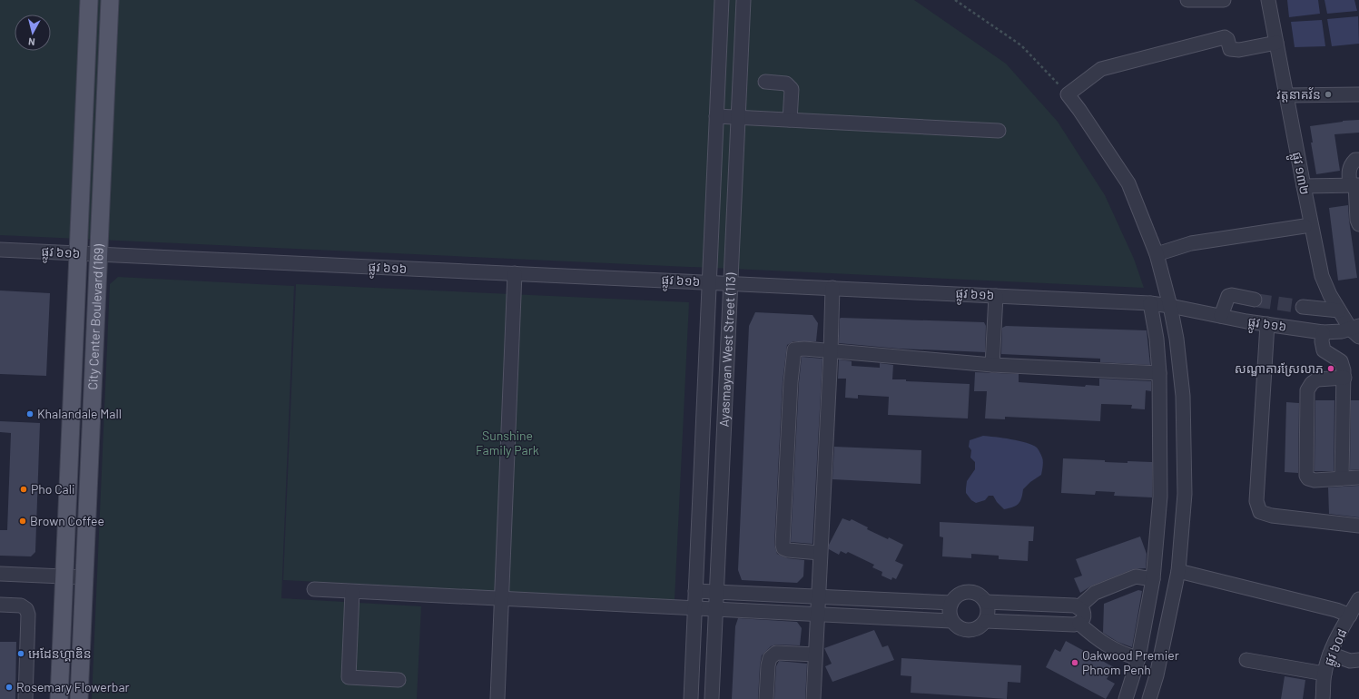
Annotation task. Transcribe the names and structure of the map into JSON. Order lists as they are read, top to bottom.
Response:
{
  "streets": {
    "main road": ["City Center Boulevard (169)"],
    "street": [
      "ផ្លូវ ១៣២",
      "ផ្លូវ ៦១៦",
      "Ayasmayan West Street (113)",
      "ផ្លូវ ៦០៨"
    ]
  },
  "crossings": [
    ["ផ្លូវ ១៣២", "ផ្លូវ ៦១៦"],
    ["ផ្លូវ ៦១៦", "City Center Boulevard (169)"],
    ["ផ្លូវ ៦១៦", "Ayasmayan West Street (113)"]
  ],
  "parks": ["Sunshine Family Park"],
  "places": [
    "វត្តនាគវ័ន",
    "សណ្ឋាគារស្រែលាភ",
    "Khalandale Mall",
    "Pho Cali",
    "Brown Coffee",
    "អេដែនហ្គាឌិន",
    "Oakwood Premier Phnom Penh",
    "Rosemary Flowerbar"
  ],
  "north": "bottom"
}
